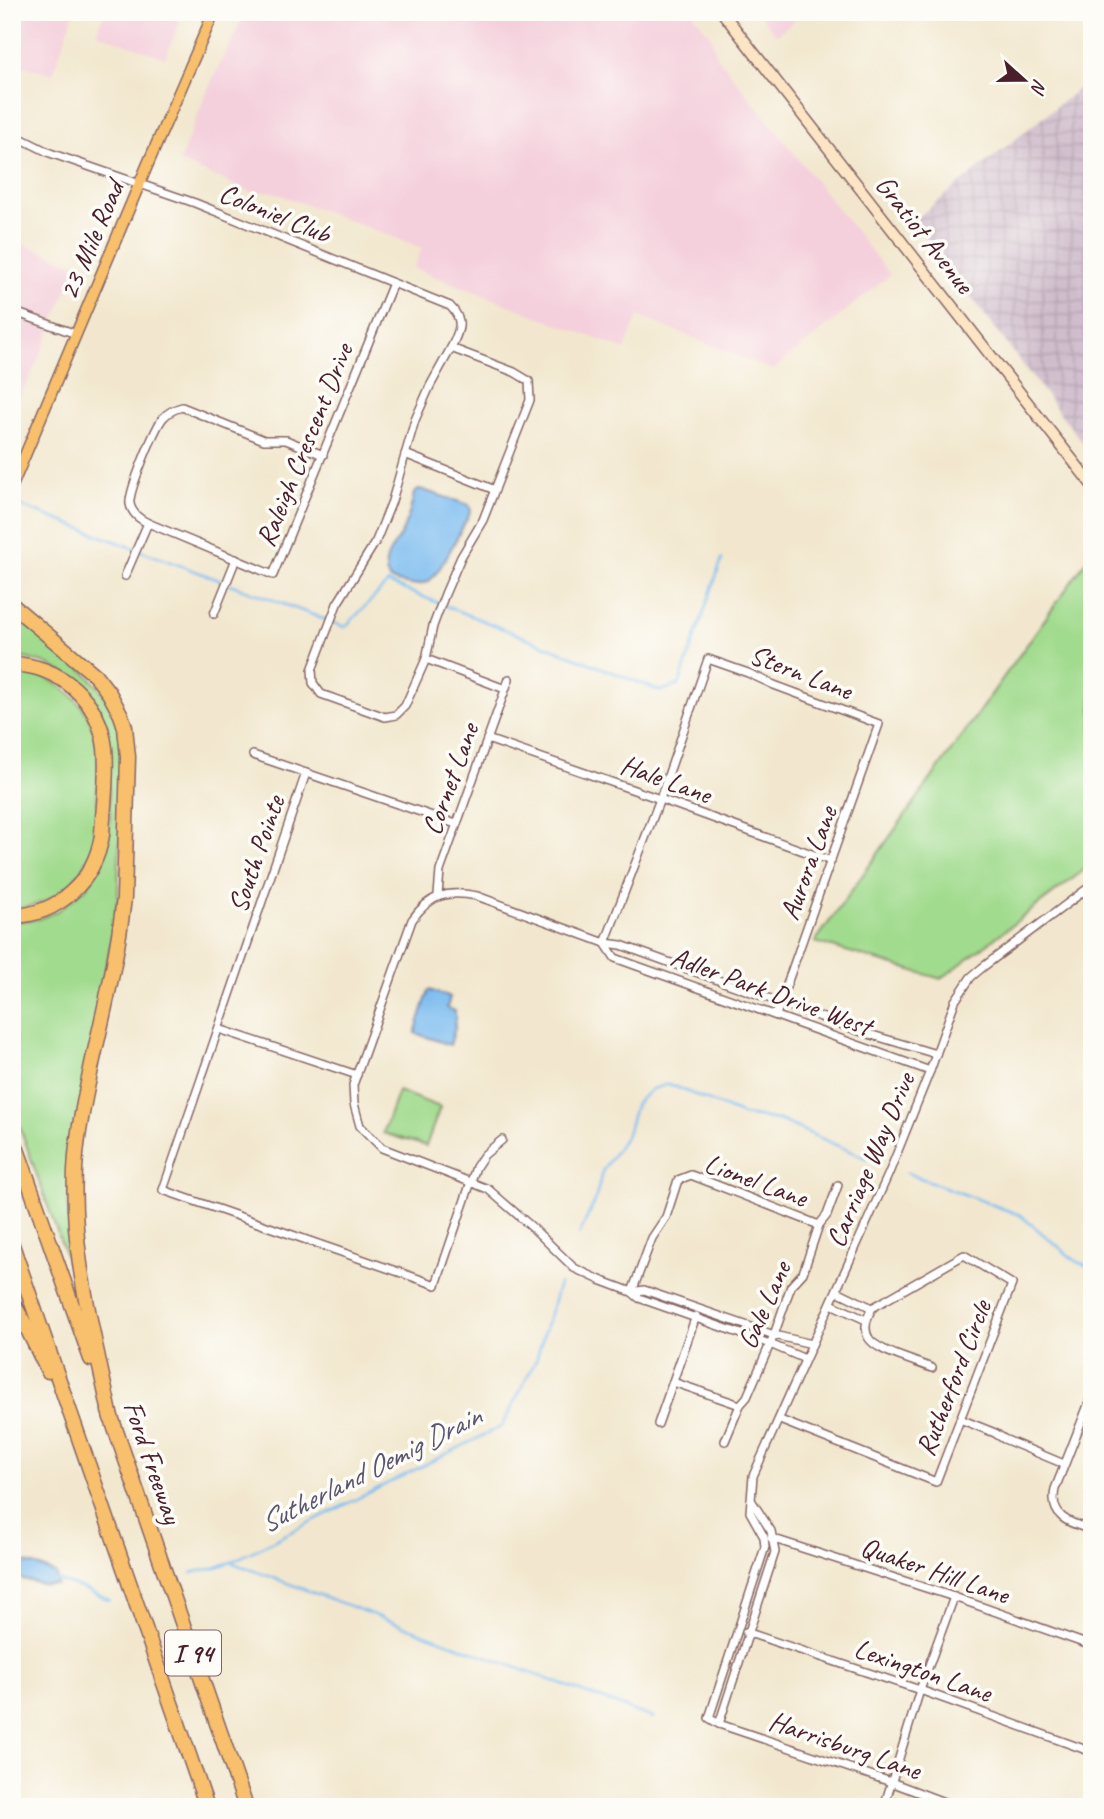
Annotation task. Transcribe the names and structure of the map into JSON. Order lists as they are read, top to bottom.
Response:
{
  "streets": {
    "highway": ["Ford Freeway", "I 94"],
    "main road": ["Gratiot Avenue", "23 Mile Road"],
    "street": [
      "Coloniel Club",
      "Raleigh Crescent Drive",
      "Stern Lane",
      "Cornet Lane",
      "Hale Lane",
      "South Pointe",
      "Aurora Lane",
      "Adler Park Drive West",
      "Carriage Way Drive",
      "Lionel Lane",
      "Gale Lane",
      "Rutherford Circle",
      "Quaker Hill Lane",
      "Lexington Lane",
      "Harrisburg Lane"
    ]
  },
  "crossings": [
    ["Coloniel Club", "23 Mile Road"],
    ["Coloniel Club", "Raleigh Crescent Drive"],
    ["Stern Lane", "Hale Lane"],
    ["Stern Lane", "Aurora Lane"],
    ["Cornet Lane", "Hale Lane"],
    ["Cornet Lane", "Adler Park Drive West"],
    ["Hale Lane", "Aurora Lane"],
    ["Aurora Lane", "Adler Park Drive West"],
    ["Adler Park Drive West", "Carriage Way Drive"],
    ["Carriage Way Drive", "Rutherford Circle"],
    ["Carriage Way Drive", "Quaker Hill Lane"],
    ["Lionel Lane", "Gale Lane"]
  ],
  "water": ["Sutherland Oemig Drain"],
  "north": "right"
}
